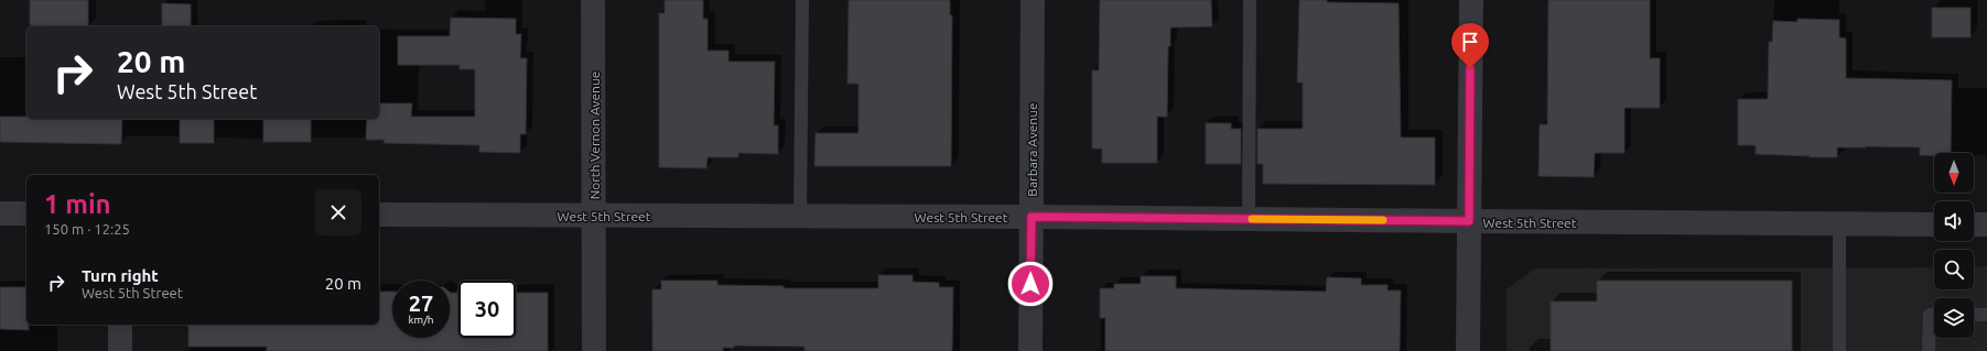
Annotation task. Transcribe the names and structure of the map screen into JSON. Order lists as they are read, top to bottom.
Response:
{
  "streets": {
    "street": ["North Vernon Avenue", "Barbara Avenue", "West 5th Street"]
  },
  "crossings": [
    ["North Vernon Avenue", "West 5th Street"],
    ["Barbara Avenue", "West 5th Street"]
  ],
  "north": "bottom",
  "page": {
    "turn": ["20 m", "West 5th Street"],
    "heading": ["1 min", "150 m · 12:25"],
    "list": [
      {
        "name": "Turn right",
        "note": "West 5th Street",
        "value": "20 m"
      }
    ],
    "speed": "27 km/h",
    "limit": "30"
  }
}
